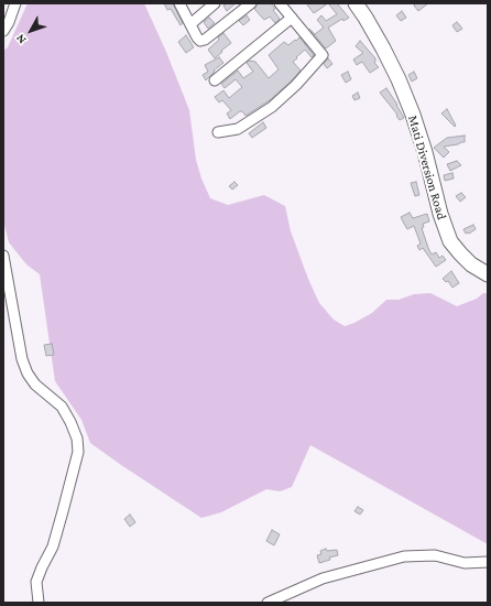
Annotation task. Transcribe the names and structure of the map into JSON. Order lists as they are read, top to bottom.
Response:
{
  "streets": {
    "highway": ["Mati Diversion Road"]
  },
  "north": "bottom left"
}
